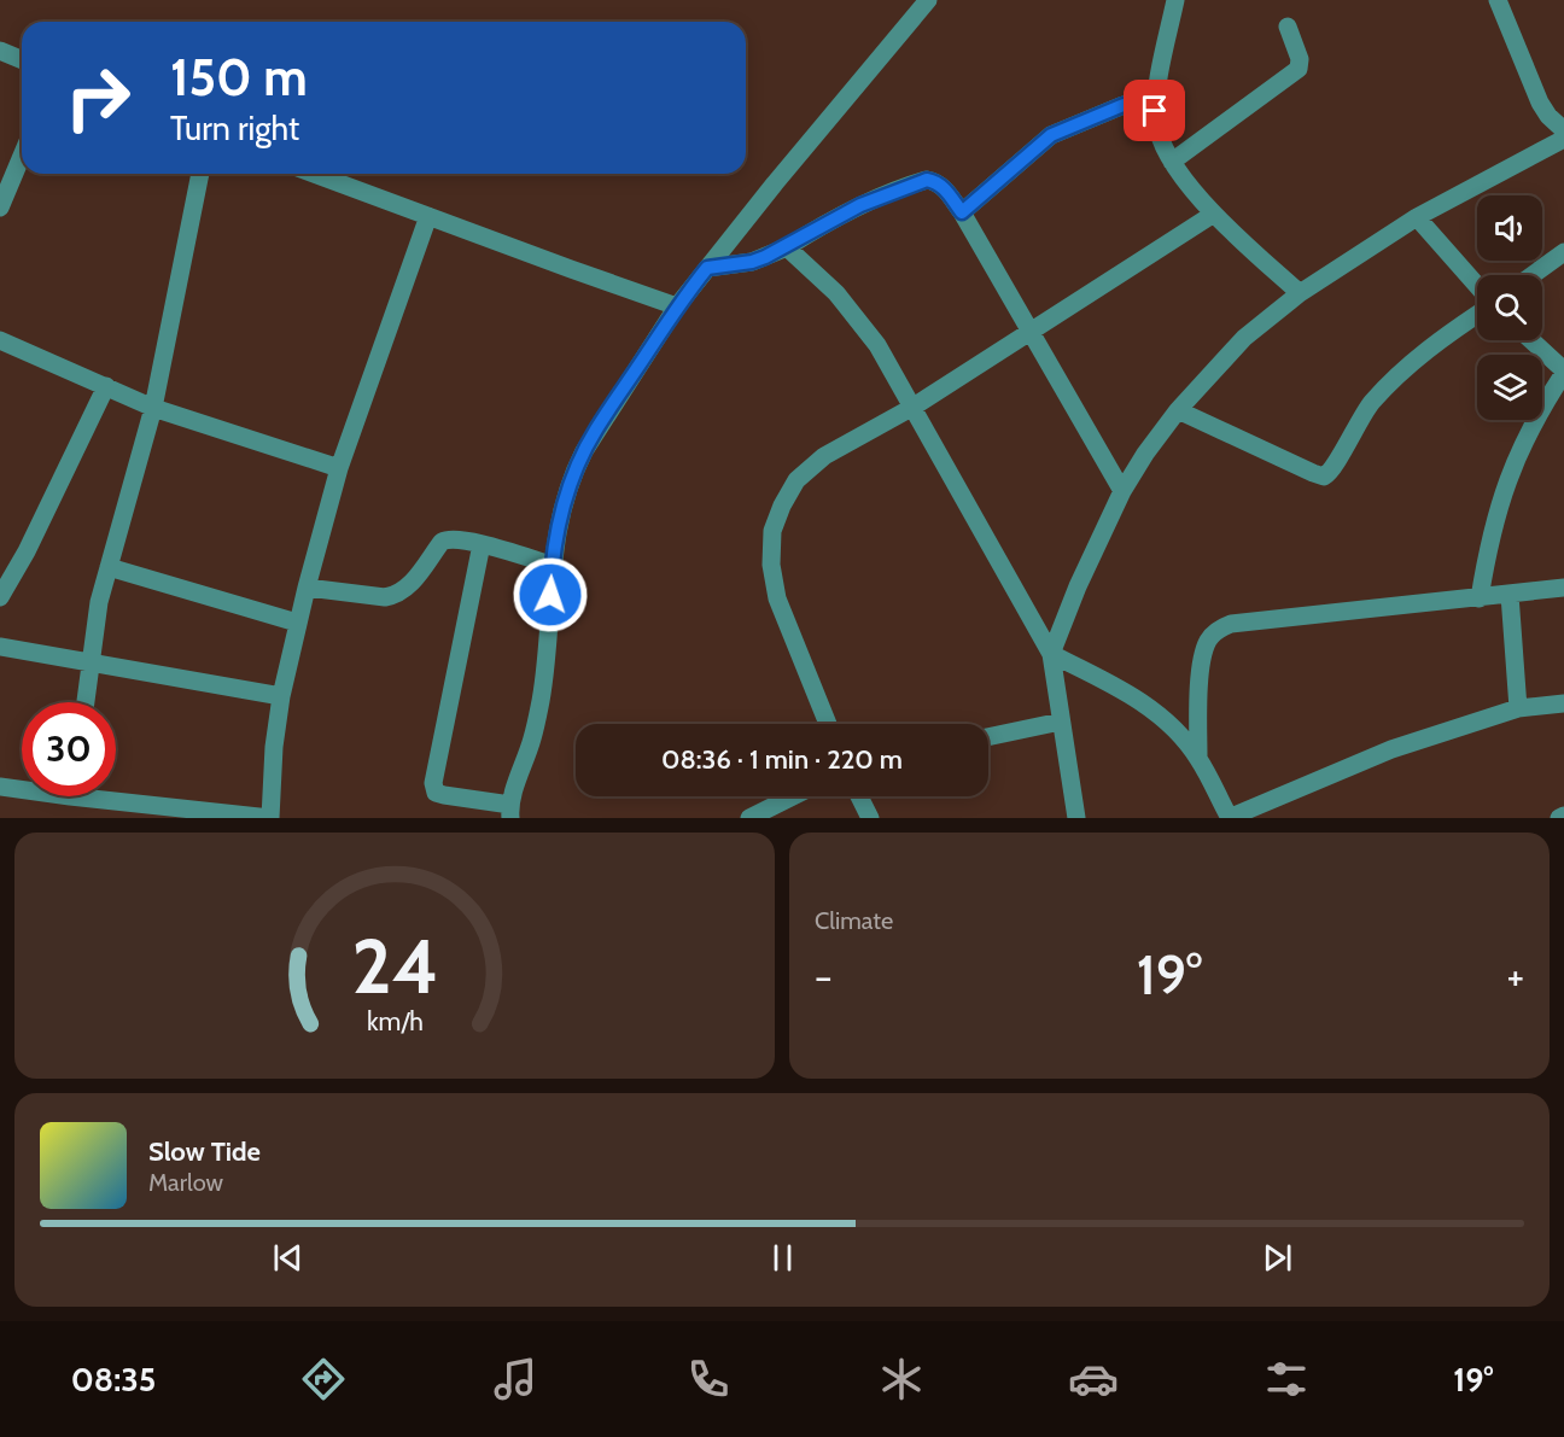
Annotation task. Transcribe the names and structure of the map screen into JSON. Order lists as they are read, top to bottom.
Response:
{
  "page": {
    "turn": ["150 m", "Turn right"],
    "limit": "30",
    "trip": "08:36 · 1 min · 220 m",
    "tile": "Climate",
    "heat": ["−", "19°", "+"],
    "song": ["Slow Tide", "Marlow"],
    "tabs": ["08:35", "19°"],
    "gauge": ["24", "km/h"]
  }
}
